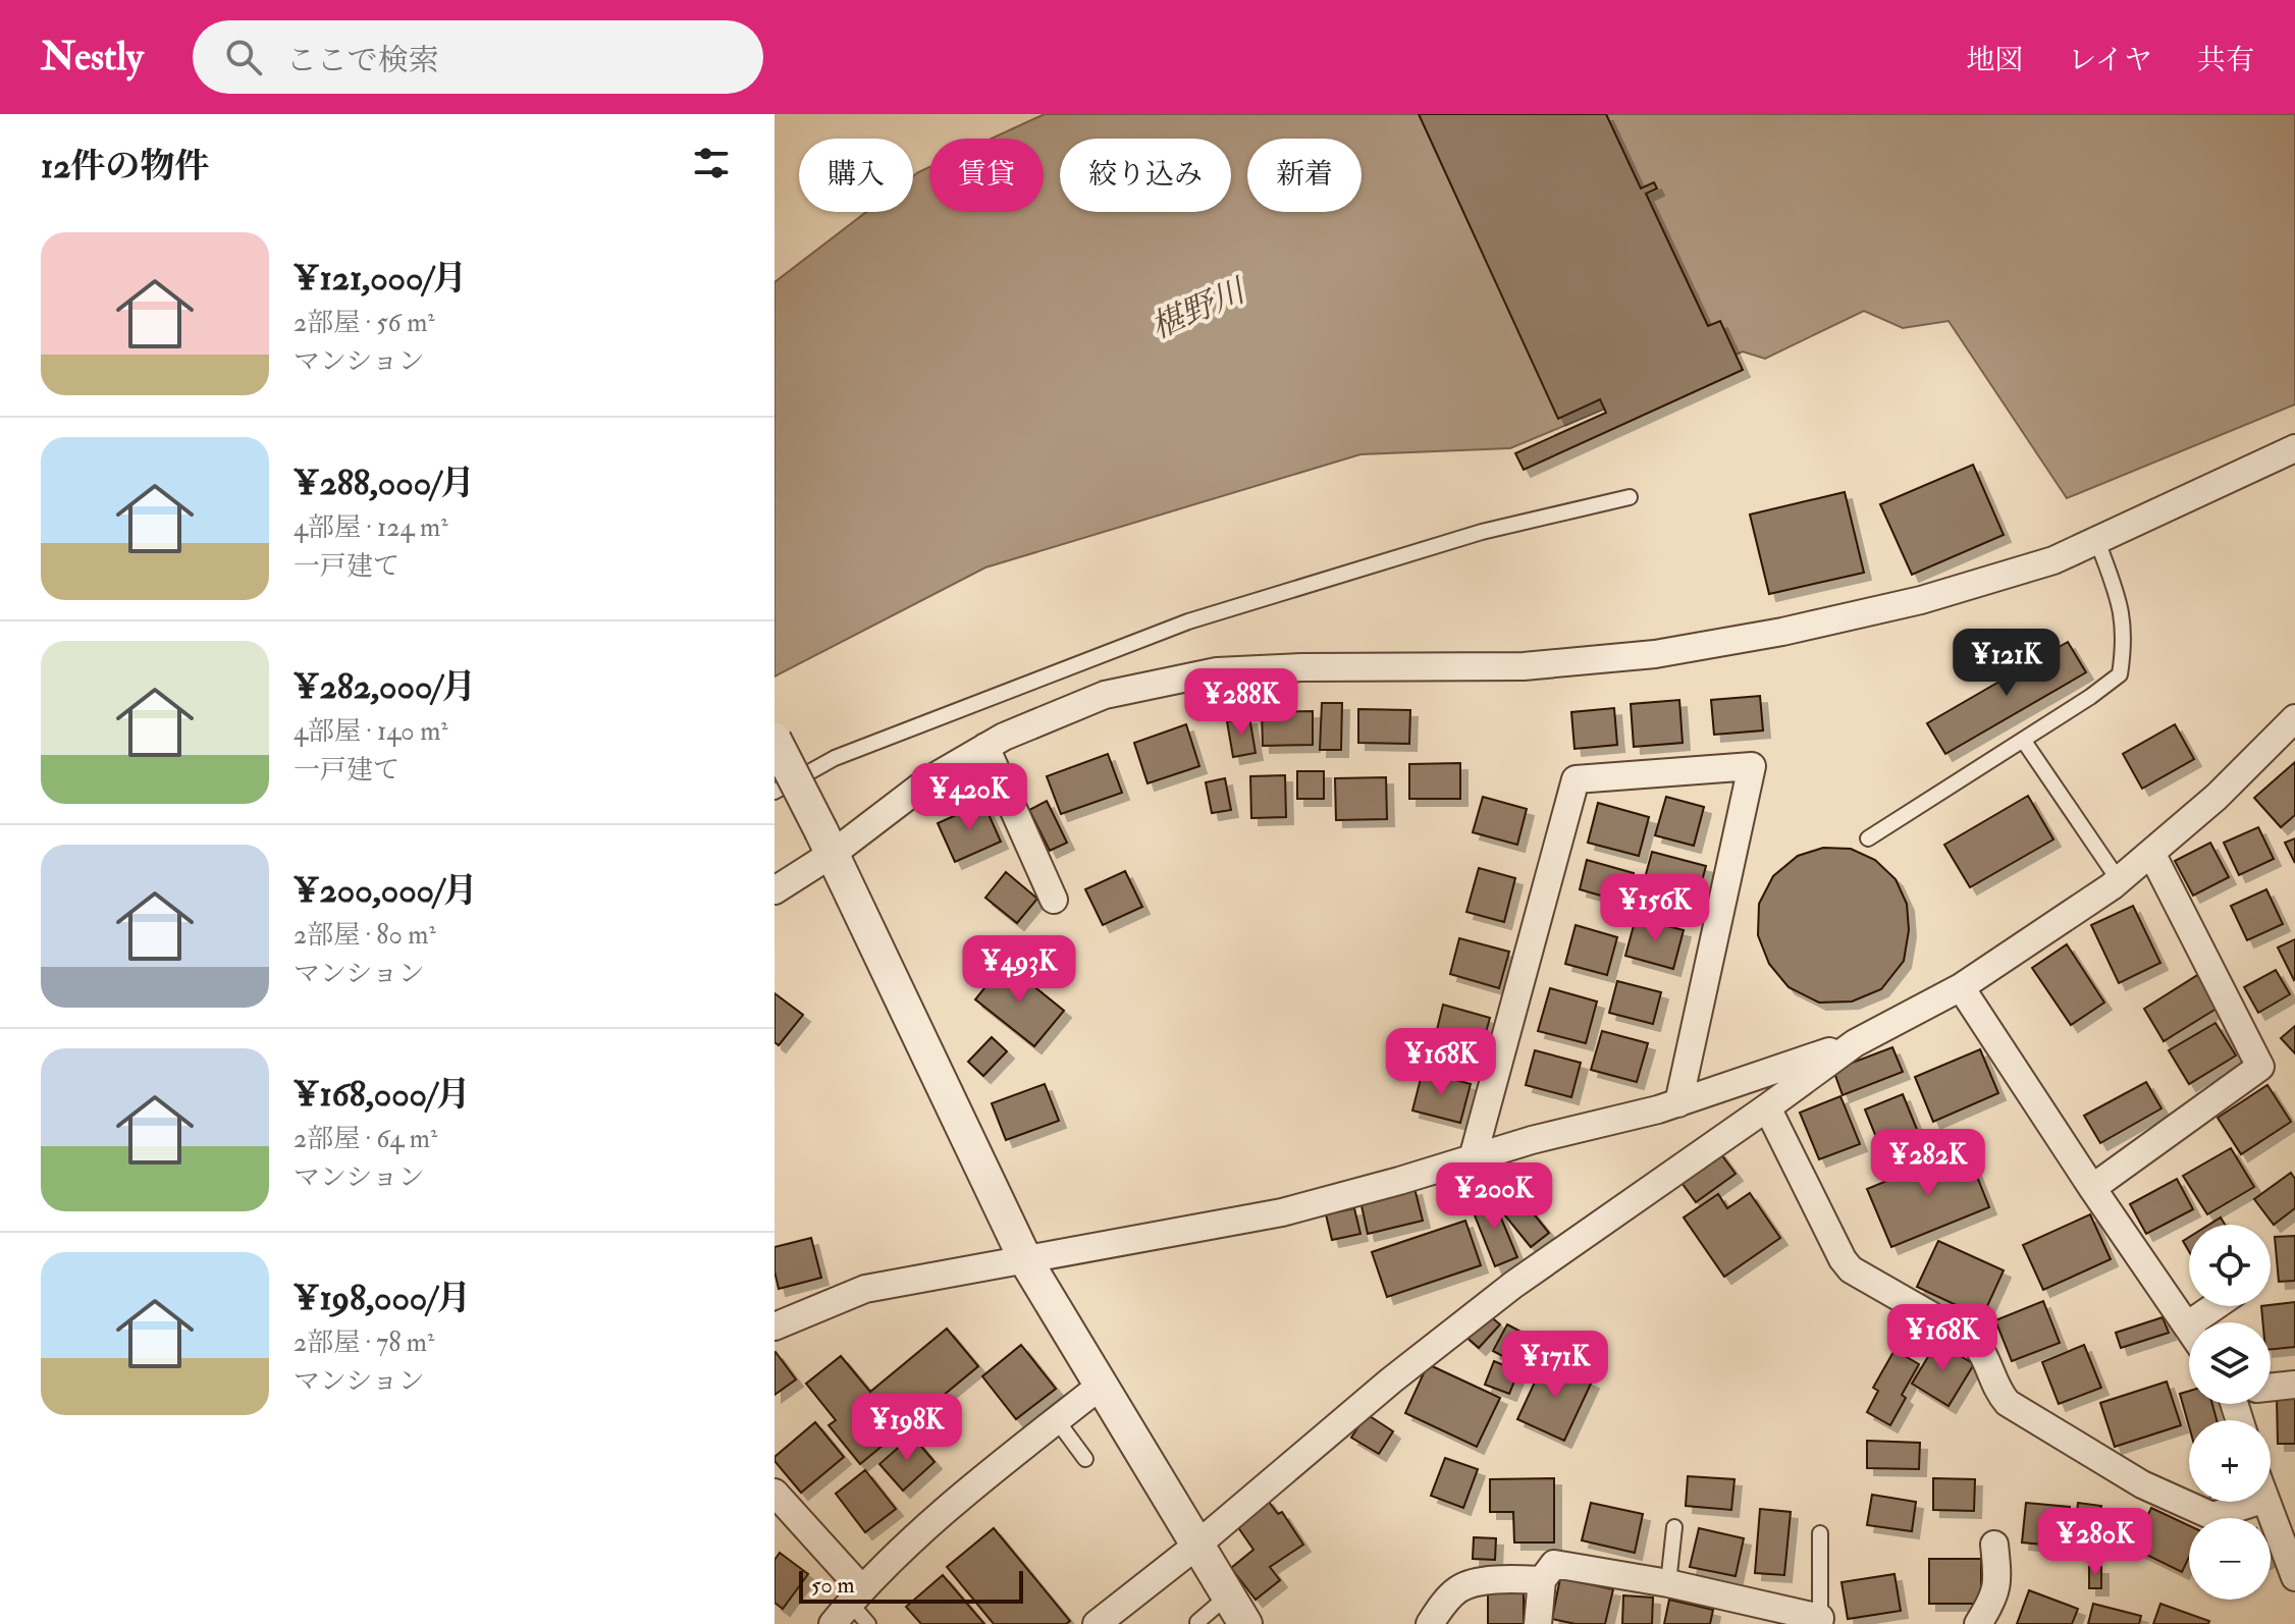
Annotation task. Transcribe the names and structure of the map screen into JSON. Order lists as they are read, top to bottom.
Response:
{
  "water": ["椹野川"],
  "scale_bar": "50 m",
  "page": {
    "header": "Nestly",
    "search": "ここで検索",
    "nav": ["地図", "レイヤ", "共有"],
    "heading": "12件の物件",
    "chip": [
      "購入",
      "賃貸",
      "絞り込み",
      "新着"
    ],
    "list": [
      {
        "name": "¥121,000/月",
        "note": "2部屋 · 56 m² · マンション"
      },
      {
        "name": "¥288,000/月",
        "note": "4部屋 · 124 m² · 一戸建て"
      },
      {
        "name": "¥282,000/月",
        "note": "4部屋 · 140 m² · 一戸建て"
      },
      {
        "name": "¥200,000/月",
        "note": "2部屋 · 80 m² · マンション"
      },
      {
        "name": "¥168,000/月",
        "note": "2部屋 · 64 m² · マンション"
      },
      {
        "name": "¥198,000/月",
        "note": "2部屋 · 78 m² · マンション"
      }
    ],
    "price": [
      "¥121K",
      "¥288K",
      "¥420K",
      "¥156K",
      "¥493K",
      "¥168K",
      "¥282K",
      "¥200K",
      "¥168K",
      "¥171K",
      "¥198K",
      "¥280K"
    ],
    "map_buttons": ["+", "−"],
    "scale": "50 m"
  }
}
